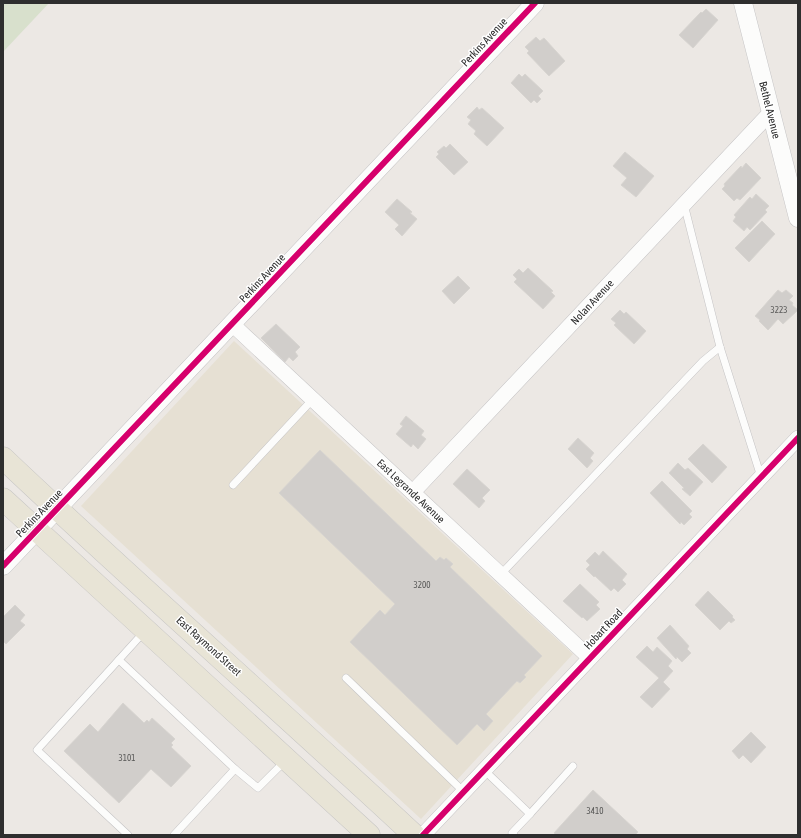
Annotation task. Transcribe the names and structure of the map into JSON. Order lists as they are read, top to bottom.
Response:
{
  "streets": {
    "main road": ["East Raymond Street"],
    "street": [
      "Perkins Avenue",
      "Bethel Avenue",
      "Nolan Avenue",
      "East Legrande Avenue",
      "Hobart Road"
    ]
  },
  "crossings": [
    ["Perkins Avenue", "East Legrande Avenue"],
    ["Perkins Avenue", "East Raymond Street"],
    ["Bethel Avenue", "Nolan Avenue"],
    ["Nolan Avenue", "East Legrande Avenue"],
    ["East Legrande Avenue", "Hobart Road"]
  ],
  "house_numbers": [
    "3223",
    "3200",
    "3101",
    "3410"
  ]
}
